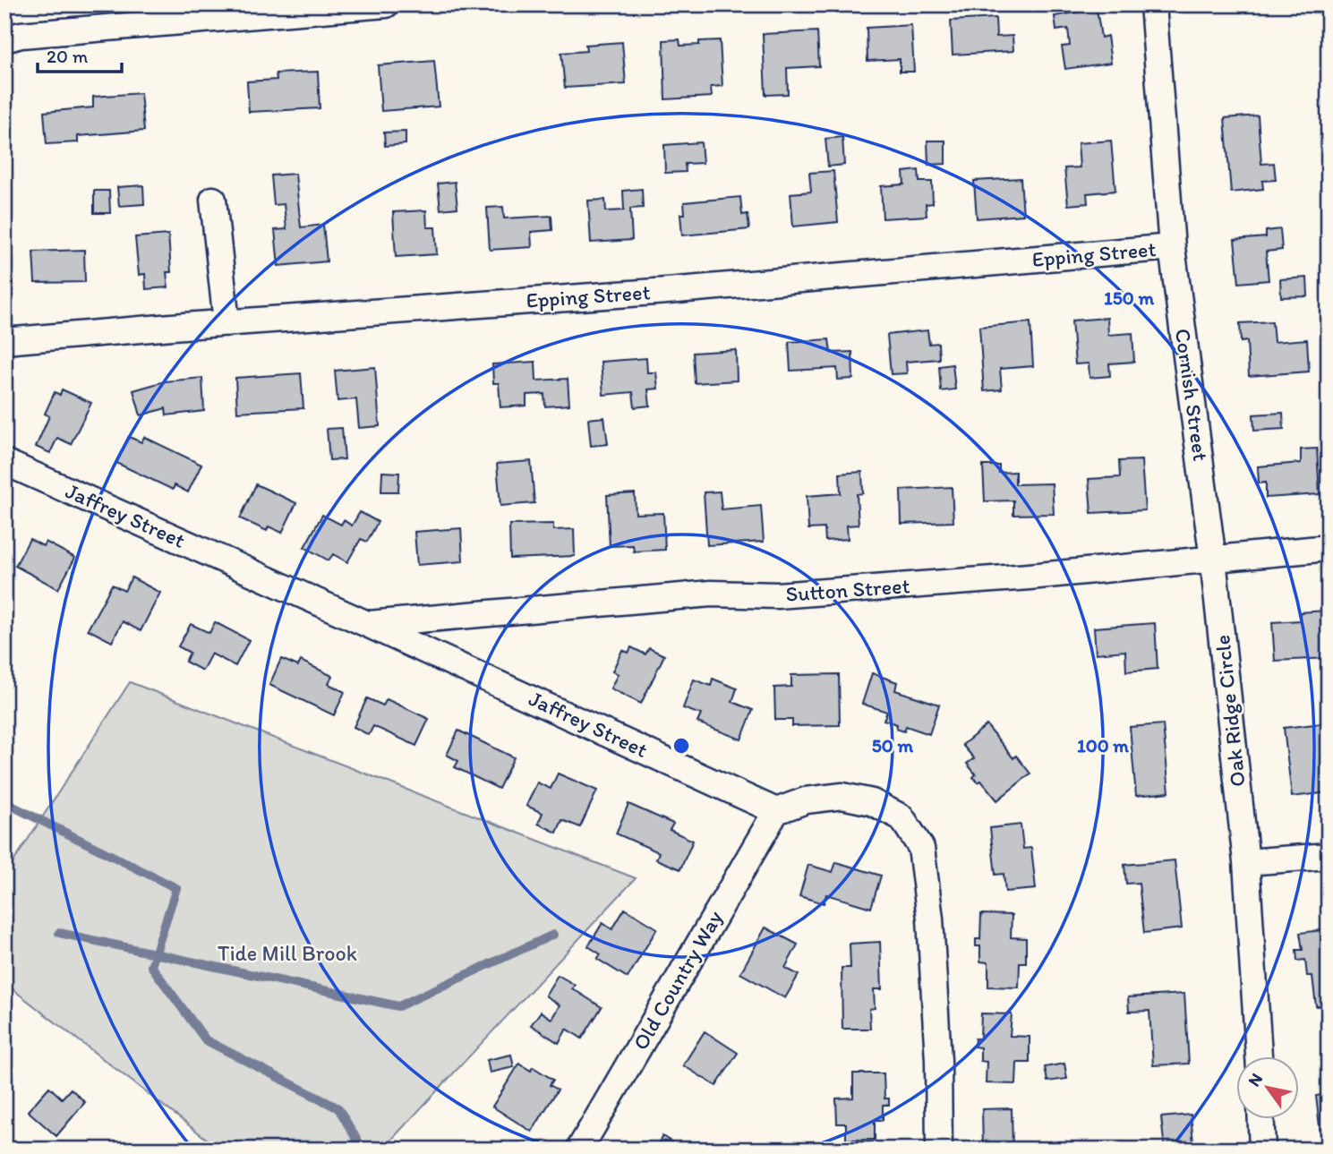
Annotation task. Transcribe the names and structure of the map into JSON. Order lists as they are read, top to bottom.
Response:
{
  "streets": {
    "street": [
      "Epping Street",
      "Cornish Street",
      "Jaffrey Street",
      "Sutton Street",
      "Oak Ridge Circle",
      "Old Country Way"
    ]
  },
  "crossings": [
    ["Epping Street", "Cornish Street"],
    ["Cornish Street", "Sutton Street"],
    ["Cornish Street", "Oak Ridge Circle"],
    ["Jaffrey Street", "Sutton Street"],
    ["Jaffrey Street", "Old Country Way"],
    ["Sutton Street", "Oak Ridge Circle"]
  ],
  "parks": ["Tide Mill Brook"],
  "scale_bar": "20 m",
  "north": "top left",
  "rings": ["150 m", "50 m", "100 m"]
}
